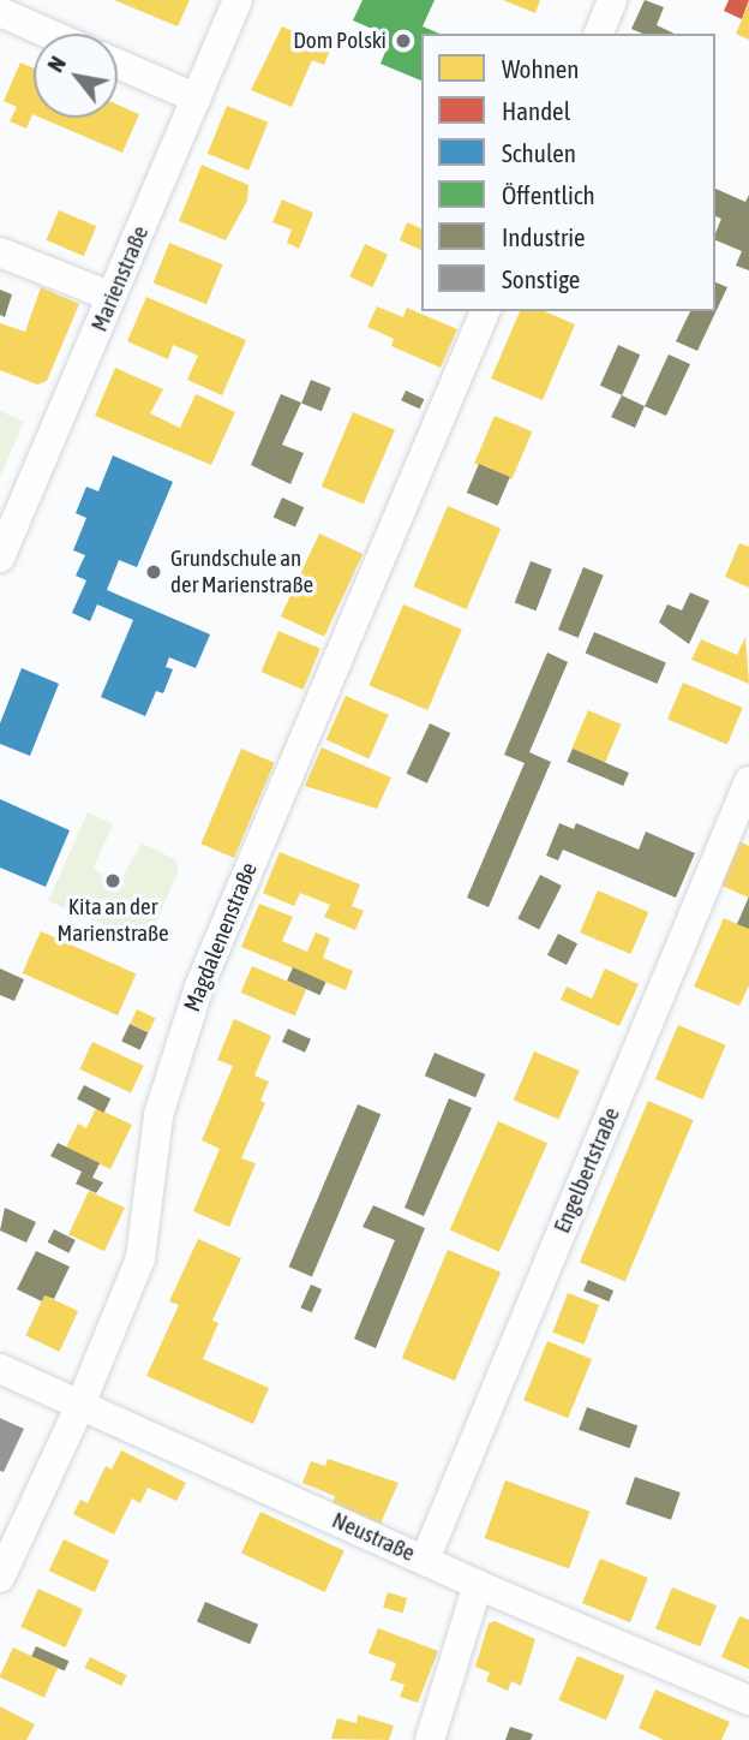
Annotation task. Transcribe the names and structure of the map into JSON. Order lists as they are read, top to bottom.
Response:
{
  "streets": {
    "street": [
      "Marienstraße",
      "Magdalenenstraße",
      "Engelbertstraße",
      "Neustraße"
    ]
  },
  "crossings": [
    ["Magdalenenstraße", "Neustraße"],
    ["Engelbertstraße", "Neustraße"]
  ],
  "places": ["Dom Polski", "Grundschule an der Marienstraße", "Kita an der Marienstraße"],
  "legend": [
    "Wohnen",
    "Handel",
    "Schulen",
    "Öffentlich",
    "Industrie",
    "Sonstige"
  ],
  "north": "top left"
}
